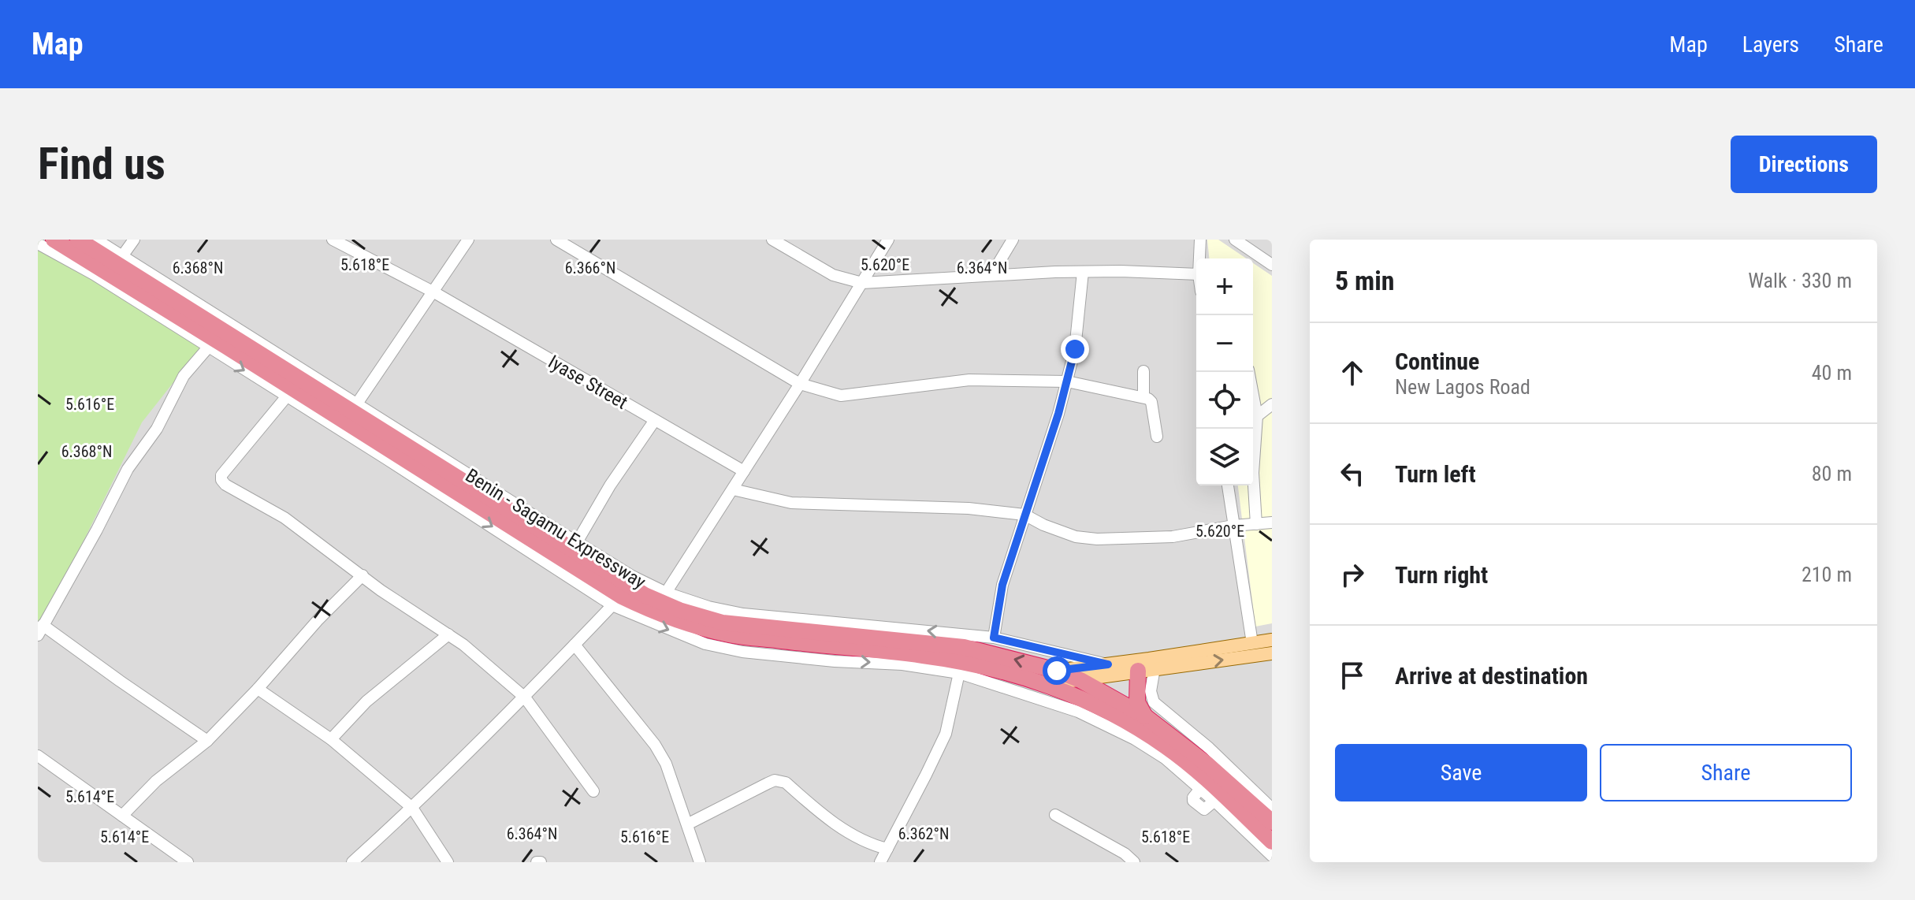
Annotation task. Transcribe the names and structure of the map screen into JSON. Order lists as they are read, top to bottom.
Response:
{
  "streets": {
    "highway": ["Benin - Sagamu Expressway"],
    "street": ["Iyase Street"]
  },
  "page": {
    "header": "Map",
    "nav": ["Map", "Layers", "Share"],
    "buttons": [
      "Directions",
      ["Save", "Share"]
    ],
    "title": "Find us",
    "heading": ["5 min", "Walk · 330 m"],
    "map_buttons": ["+", "−"],
    "list": [
      ["Continue", "New Lagos Road", "40 m"],
      ["Turn left", "80 m"],
      ["Turn right", "210 m"],
      "Arrive at destination"
    ]
  },
  "coordinates": [
    "5.618°E",
    "5.620°E",
    "6.368°N",
    "6.366°N",
    "6.364°N",
    "5.616°E",
    "5.614°E",
    "6.362°N"
  ]
}
